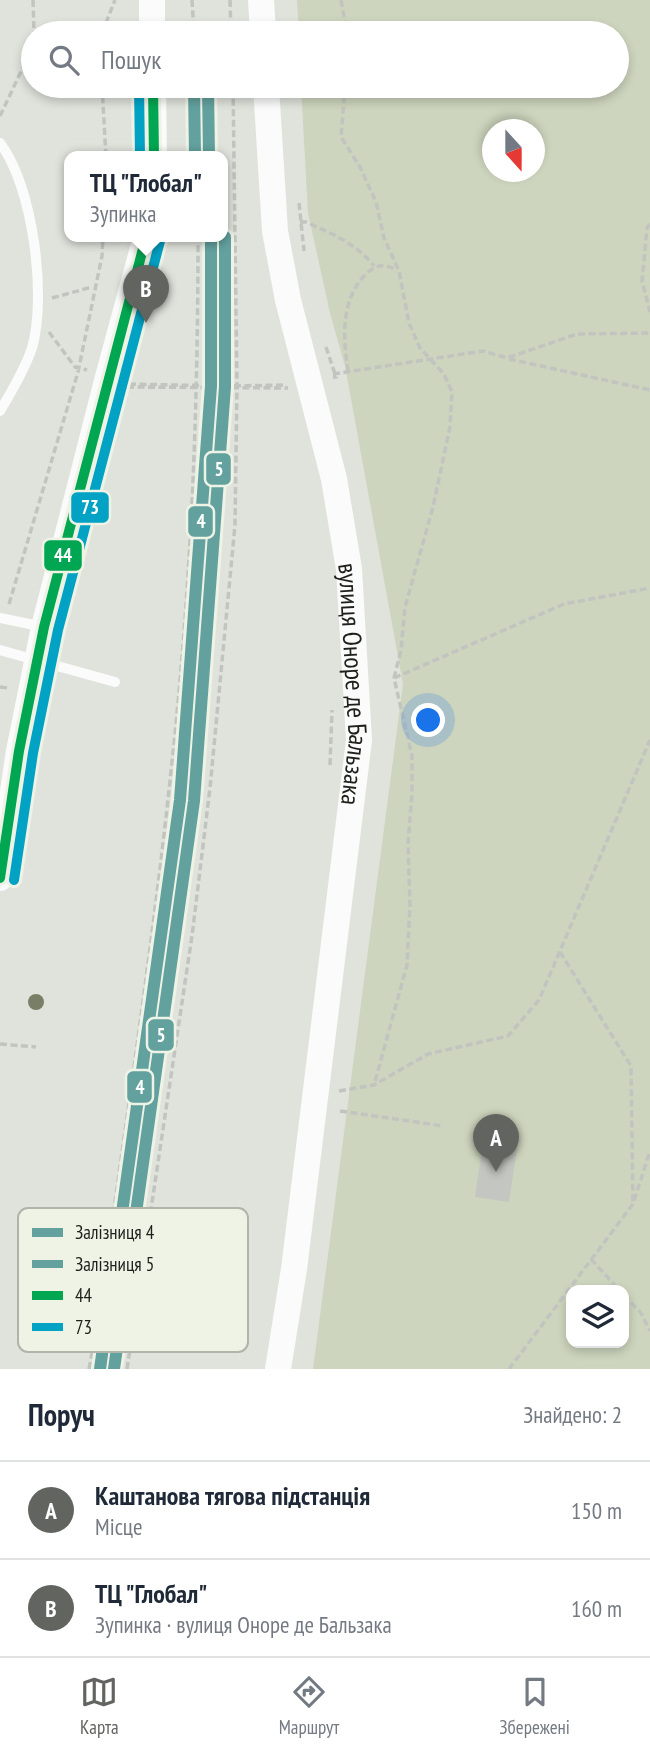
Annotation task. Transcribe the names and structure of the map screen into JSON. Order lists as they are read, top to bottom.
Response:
{
  "streets": {
    "main road": ["вулиця Оноре де Бальзака"]
  },
  "lines": [
    "rail line 4",
    "rail line 5",
    "transit line 44",
    "transit line 73"
  ],
  "legend": [
    "Залізниця 4",
    "Залізниця 5",
    "44",
    "73"
  ],
  "north": "bottom",
  "page": {
    "search": "Пошук",
    "popup": ["ТЦ \"Глобал\"", "Зупинка"],
    "pins": ["B", "A"],
    "heading": ["Поруч", "Знайдено: 2"],
    "list": [
      {
        "mark": "A",
        "name": "Каштанова тягова пiдстанцiя",
        "note": "Місце",
        "value": "150 m"
      },
      {
        "mark": "B",
        "name": "ТЦ \"Глобал\"",
        "note": "Зупинка · вулиця Оноре де Бальзака",
        "value": "160 m"
      }
    ],
    "nav": ["Карта", "Маршрут", "Збережені"]
  }
}
